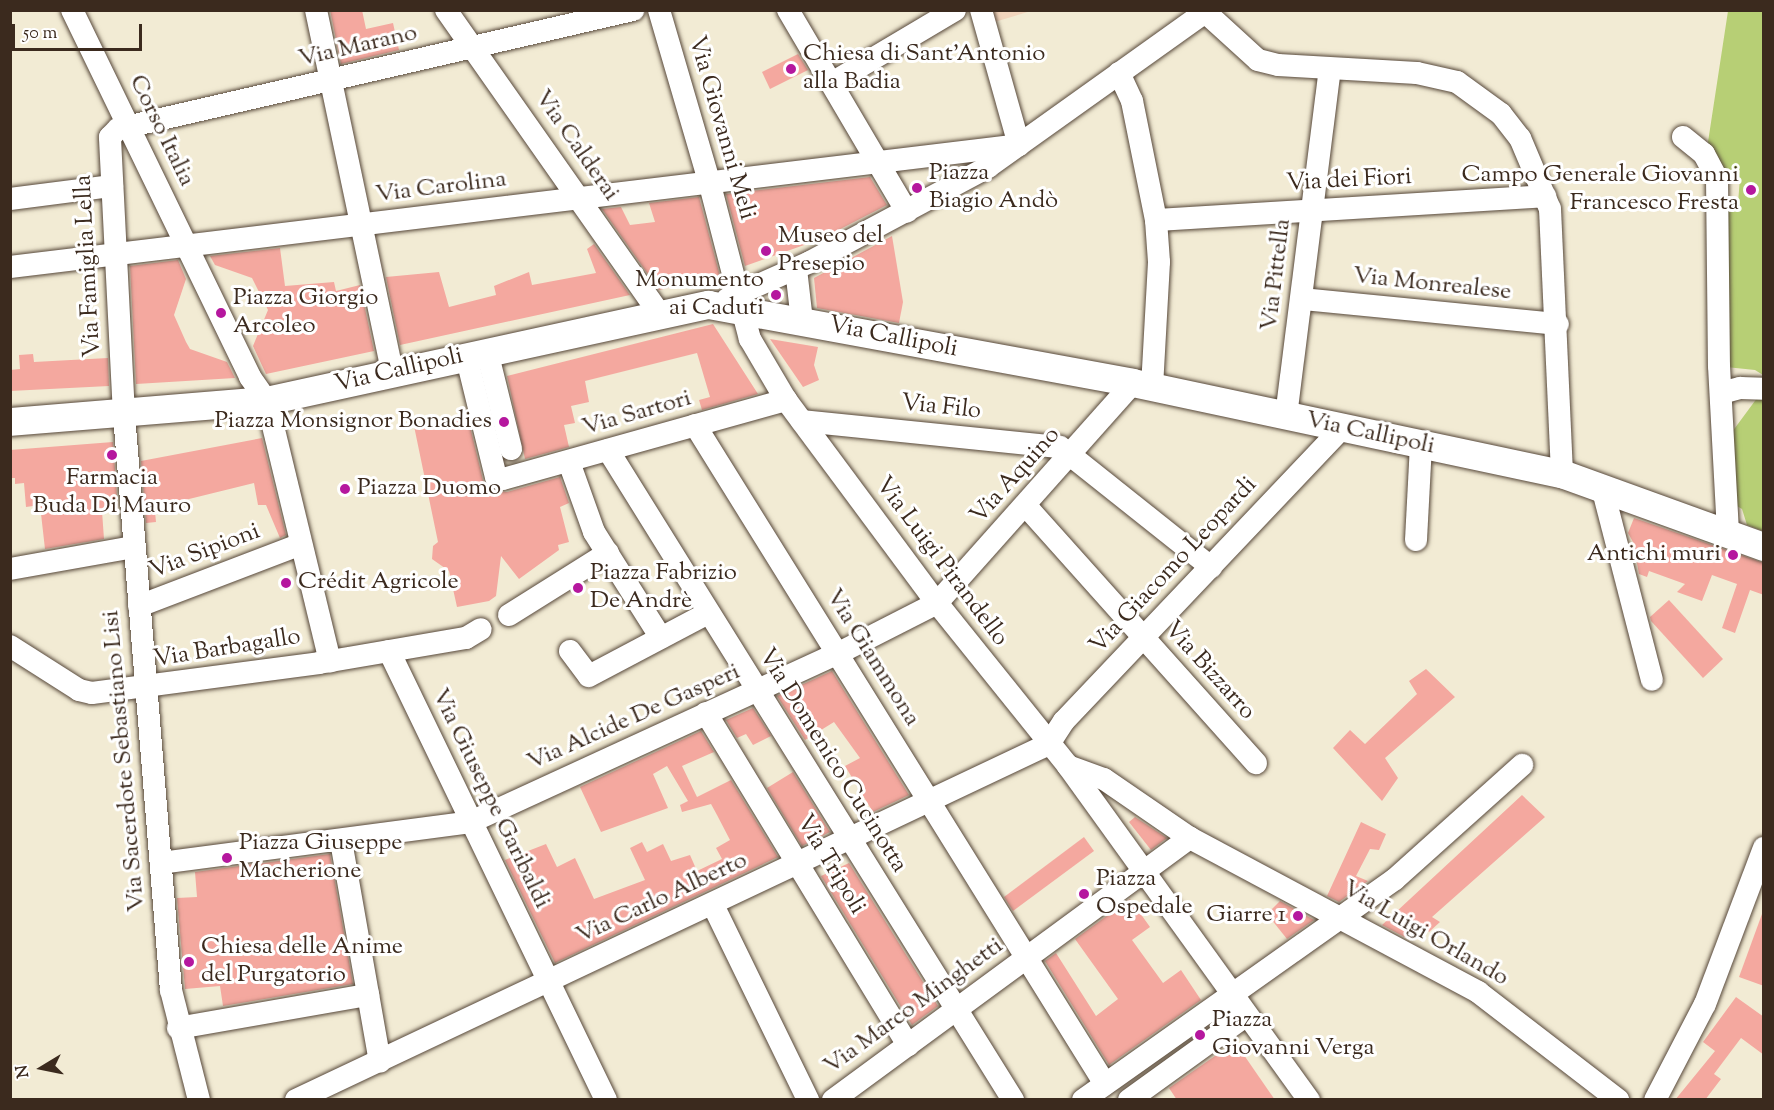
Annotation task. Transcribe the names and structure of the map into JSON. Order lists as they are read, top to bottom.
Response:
{
  "streets": {
    "main road": ["Via Callipoli"],
    "street": [
      "Via Marano",
      "Via Giovanni Meli",
      "Corso Italia",
      "Via Calderai",
      "Via dei Fiori",
      "Via Carolina",
      "Via Famiglia Lella",
      "Via Pittella",
      "Via Monrealese",
      "Via Filo",
      "Via Sartori",
      "Via Aquino",
      "Via Sipioni",
      "Via Luigi Pirandello",
      "Via Giacomo Leopardi",
      "Via Barbagallo",
      "Via Giammona",
      "Via Bizzarro",
      "Via Alcide De Gasperi",
      "Via Sacerdote Sebastiano Lisi",
      "Via Domenico Cucinotta",
      "Via Giuseppe Garibaldi",
      "Via Tripoli",
      "Via Carlo Alberto",
      "Via Luigi Orlando",
      "Via Marco Minghetti"
    ]
  },
  "crossings": [
    ["Via Marano", "Corso Italia"],
    ["Via Marano", "Via Calderai"],
    ["Via Marano", "Via Famiglia Lella"],
    ["Via Giovanni Meli", "Via Carolina"],
    ["Via Giovanni Meli", "Via Callipoli"],
    ["Via Giovanni Meli", "Via Luigi Pirandello"],
    ["Corso Italia", "Via Carolina"],
    ["Corso Italia", "Via Famiglia Lella"],
    ["Corso Italia", "Via Callipoli"],
    ["Via Calderai", "Via Carolina"],
    ["Via Calderai", "Via Callipoli"],
    ["Via dei Fiori", "Via Pittella"],
    ["Via Carolina", "Via Famiglia Lella"],
    ["Via Famiglia Lella", "Via Callipoli"],
    ["Via Famiglia Lella", "Via Sacerdote Sebastiano Lisi"],
    ["Via Pittella", "Via Monrealese"],
    ["Via Pittella", "Via Callipoli"],
    ["Via Callipoli", "Via Sartori"],
    ["Via Callipoli", "Via Aquino"],
    ["Via Callipoli", "Via Luigi Pirandello"],
    ["Via Callipoli", "Via Giacomo Leopardi"],
    ["Via Callipoli", "Via Sacerdote Sebastiano Lisi"],
    ["Via Filo", "Via Aquino"],
    ["Via Filo", "Via Luigi Pirandello"],
    ["Via Filo", "Via Giacomo Leopardi"],
    ["Via Sartori", "Via Luigi Pirandello"],
    ["Via Sartori", "Via Giammona"],
    ["Via Sartori", "Via Domenico Cucinotta"],
    ["Via Aquino", "Via Luigi Pirandello"],
    ["Via Aquino", "Via Bizzarro"],
    ["Via Aquino", "Via Alcide De Gasperi"],
    ["Via Sipioni", "Via Sacerdote Sebastiano Lisi"],
    ["Via Luigi Pirandello", "Via Giacomo Leopardi"],
    ["Via Luigi Pirandello", "Via Alcide De Gasperi"],
    ["Via Luigi Pirandello", "Via Carlo Alberto"],
    ["Via Luigi Pirandello", "Via Luigi Orlando"],
    ["Via Luigi Pirandello", "Via Marco Minghetti"],
    ["Via Giacomo Leopardi", "Via Bizzarro"],
    ["Via Giacomo Leopardi", "Via Carlo Alberto"],
    ["Via Barbagallo", "Via Sacerdote Sebastiano Lisi"],
    ["Via Barbagallo", "Via Giuseppe Garibaldi"],
    ["Via Giammona", "Via Alcide De Gasperi"],
    ["Via Giammona", "Via Carlo Alberto"],
    ["Via Giammona", "Via Marco Minghetti"],
    ["Via Alcide De Gasperi", "Via Sacerdote Sebastiano Lisi"],
    ["Via Alcide De Gasperi", "Via Domenico Cucinotta"],
    ["Via Alcide De Gasperi", "Via Giuseppe Garibaldi"],
    ["Via Alcide De Gasperi", "Via Tripoli"],
    ["Via Domenico Cucinotta", "Via Carlo Alberto"],
    ["Via Domenico Cucinotta", "Via Marco Minghetti"],
    ["Via Giuseppe Garibaldi", "Via Carlo Alberto"],
    ["Via Tripoli", "Via Carlo Alberto"],
    ["Via Tripoli", "Via Marco Minghetti"],
    ["Via Luigi Orlando", "Via Marco Minghetti"]
  ],
  "places": [
    "Chiesa di Sant'Antonio alla Badia",
    "Piazza Biagio Andò",
    "Campo Generale Giovanni Francesco Fresta",
    "Museo del Presepio",
    "Monumento ai Caduti",
    "Piazza Giorgio Arcoleo",
    "Piazza Monsignor Bonadies",
    "Farmacia Buda Di Mauro",
    "Piazza Duomo",
    "Antichi muri",
    "Crédit Agricole",
    "Piazza Fabrizio De Andrè",
    "Piazza Giuseppe Macherione",
    "Piazza Ospedale",
    "Giarre 1",
    "Chiesa delle Anime del Purgatorio",
    "Piazza Giovanni Verga"
  ],
  "scale_bar": "50 m",
  "north": "left"
}
